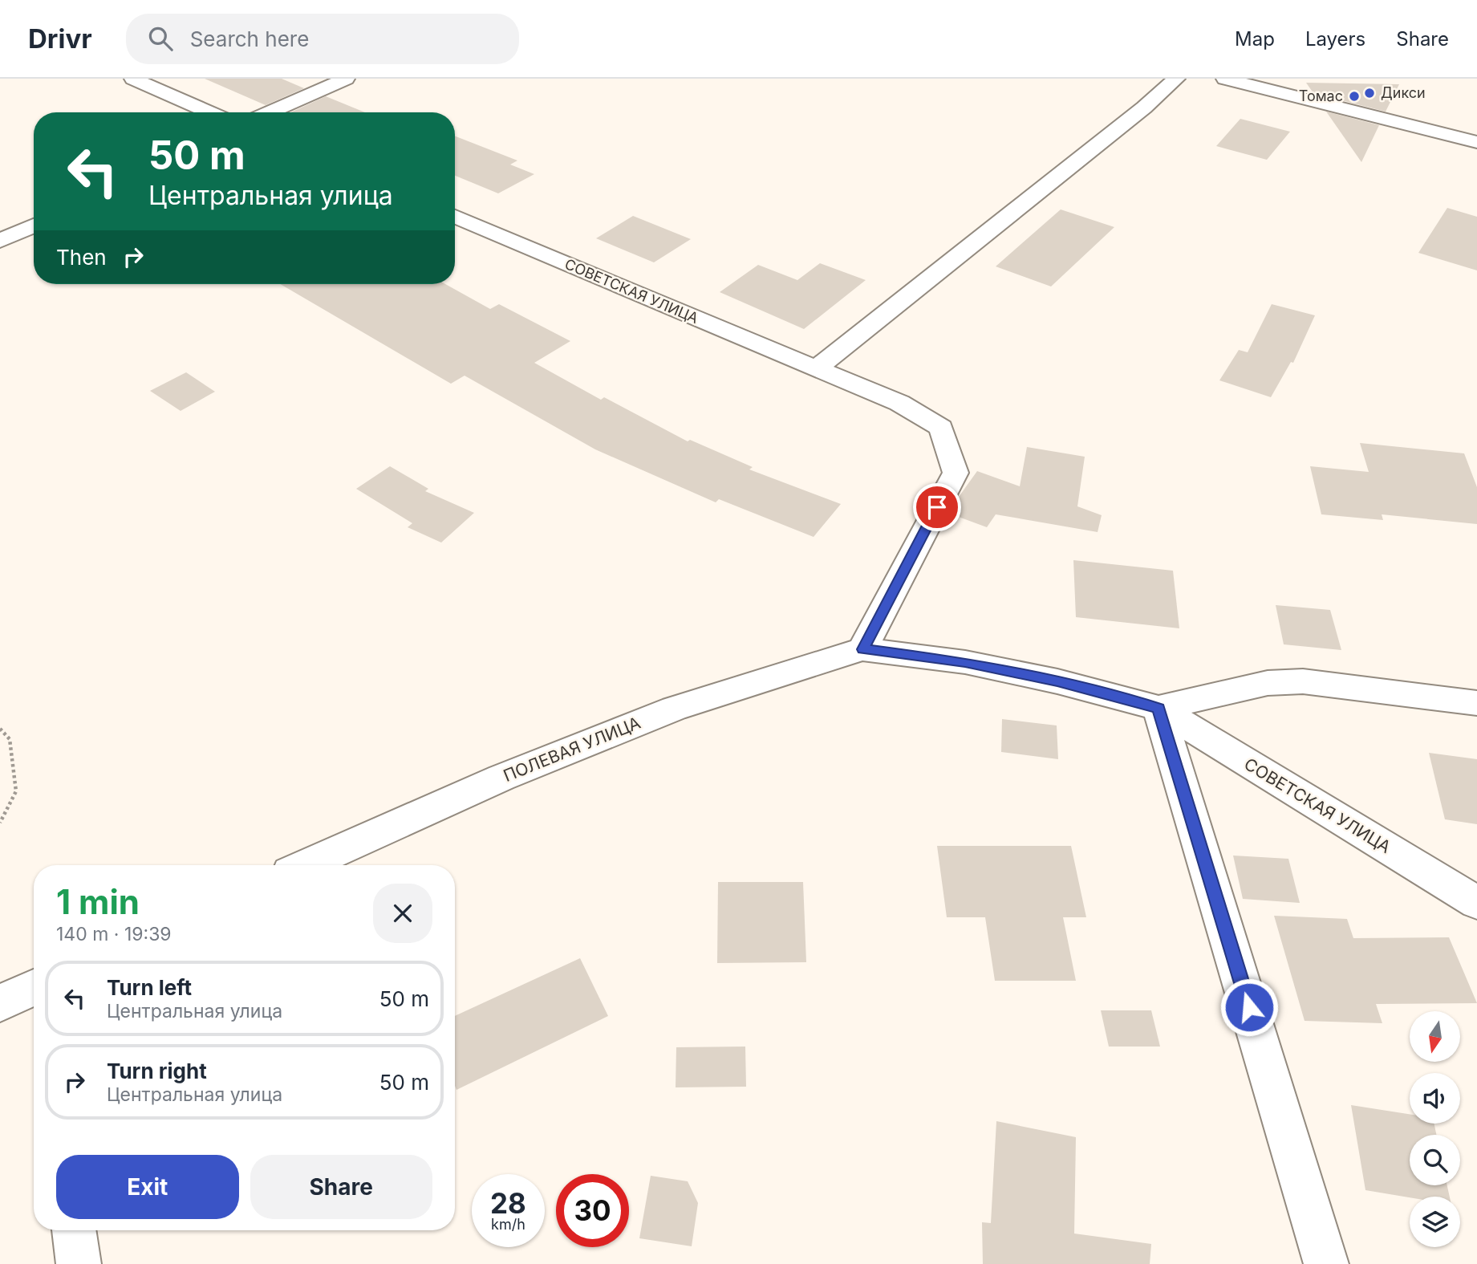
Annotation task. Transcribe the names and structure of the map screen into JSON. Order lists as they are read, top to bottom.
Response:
{
  "streets": {
    "street": ["СОВЕТСКАЯ УЛИЦА", "ПОЛЕВАЯ УЛИЦА"]
  },
  "crossings": [
    ["СОВЕТСКАЯ УЛИЦА", "ПОЛЕВАЯ УЛИЦА"]
  ],
  "places": ["Дикси", "Томас"],
  "north": "bottom",
  "page": {
    "header": "Drivr",
    "search": "Search here",
    "nav": ["Map", "Layers", "Share"],
    "turn": ["50 m", "Центральная улица"],
    "then": "Then",
    "heading": ["1 min", "140 m · 19:39"],
    "list": [
      {
        "name": "Turn left",
        "note": "Центральная улица",
        "value": "50 m"
      },
      {
        "name": "Turn right",
        "note": "Центральная улица",
        "value": "50 m"
      }
    ],
    "buttons": ["Exit", "Share"],
    "speed": "28 km/h",
    "limit": "30"
  }
}
